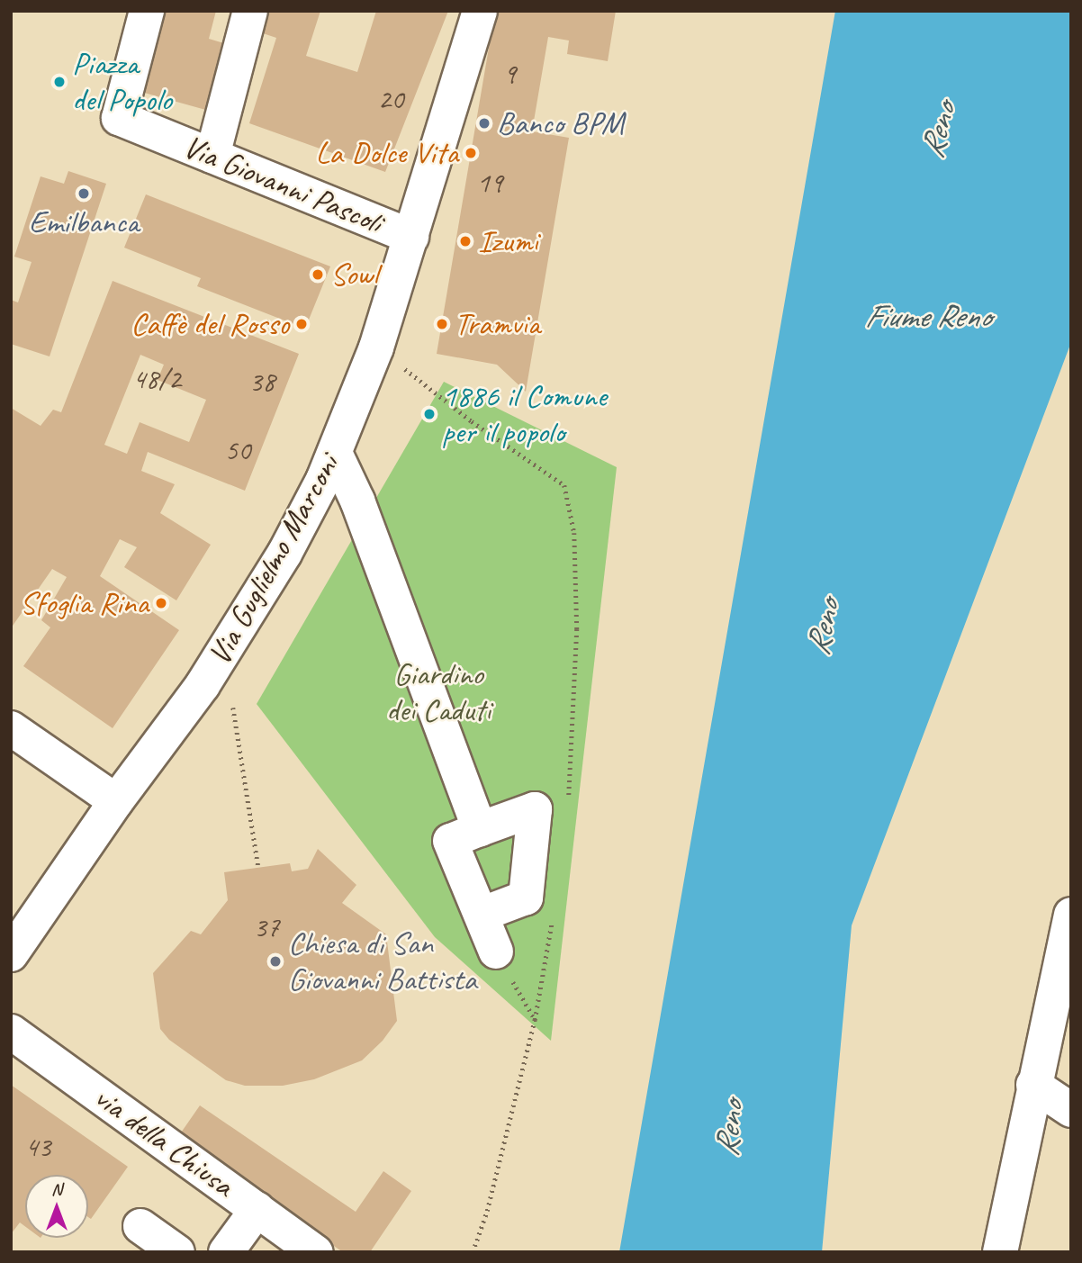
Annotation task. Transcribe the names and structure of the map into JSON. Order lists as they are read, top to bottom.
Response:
{
  "streets": {
    "street": ["Via Giovanni Pascoli", "Via Guglielmo Marconi", "via della Chiusa"]
  },
  "crossings": [
    ["Via Giovanni Pascoli", "Via Guglielmo Marconi"]
  ],
  "water": ["Reno", "Fiume Reno"],
  "parks": ["Giardino dei Caduti"],
  "places": [
    "Piazza del Popolo",
    "Banco BPM",
    "La Dolce Vita",
    "Emilbanca",
    "Izumi",
    "Sowl",
    "Caffè del Rosso",
    "Tramvia",
    "1886 il Comune per il popolo",
    "Sfoglia Rina",
    "Chiesa di San Giovanni Battista"
  ],
  "house_numbers": [
    "9",
    "20",
    "19",
    "48/2",
    "38",
    "50",
    "37",
    "43"
  ],
  "north": "top"
}
